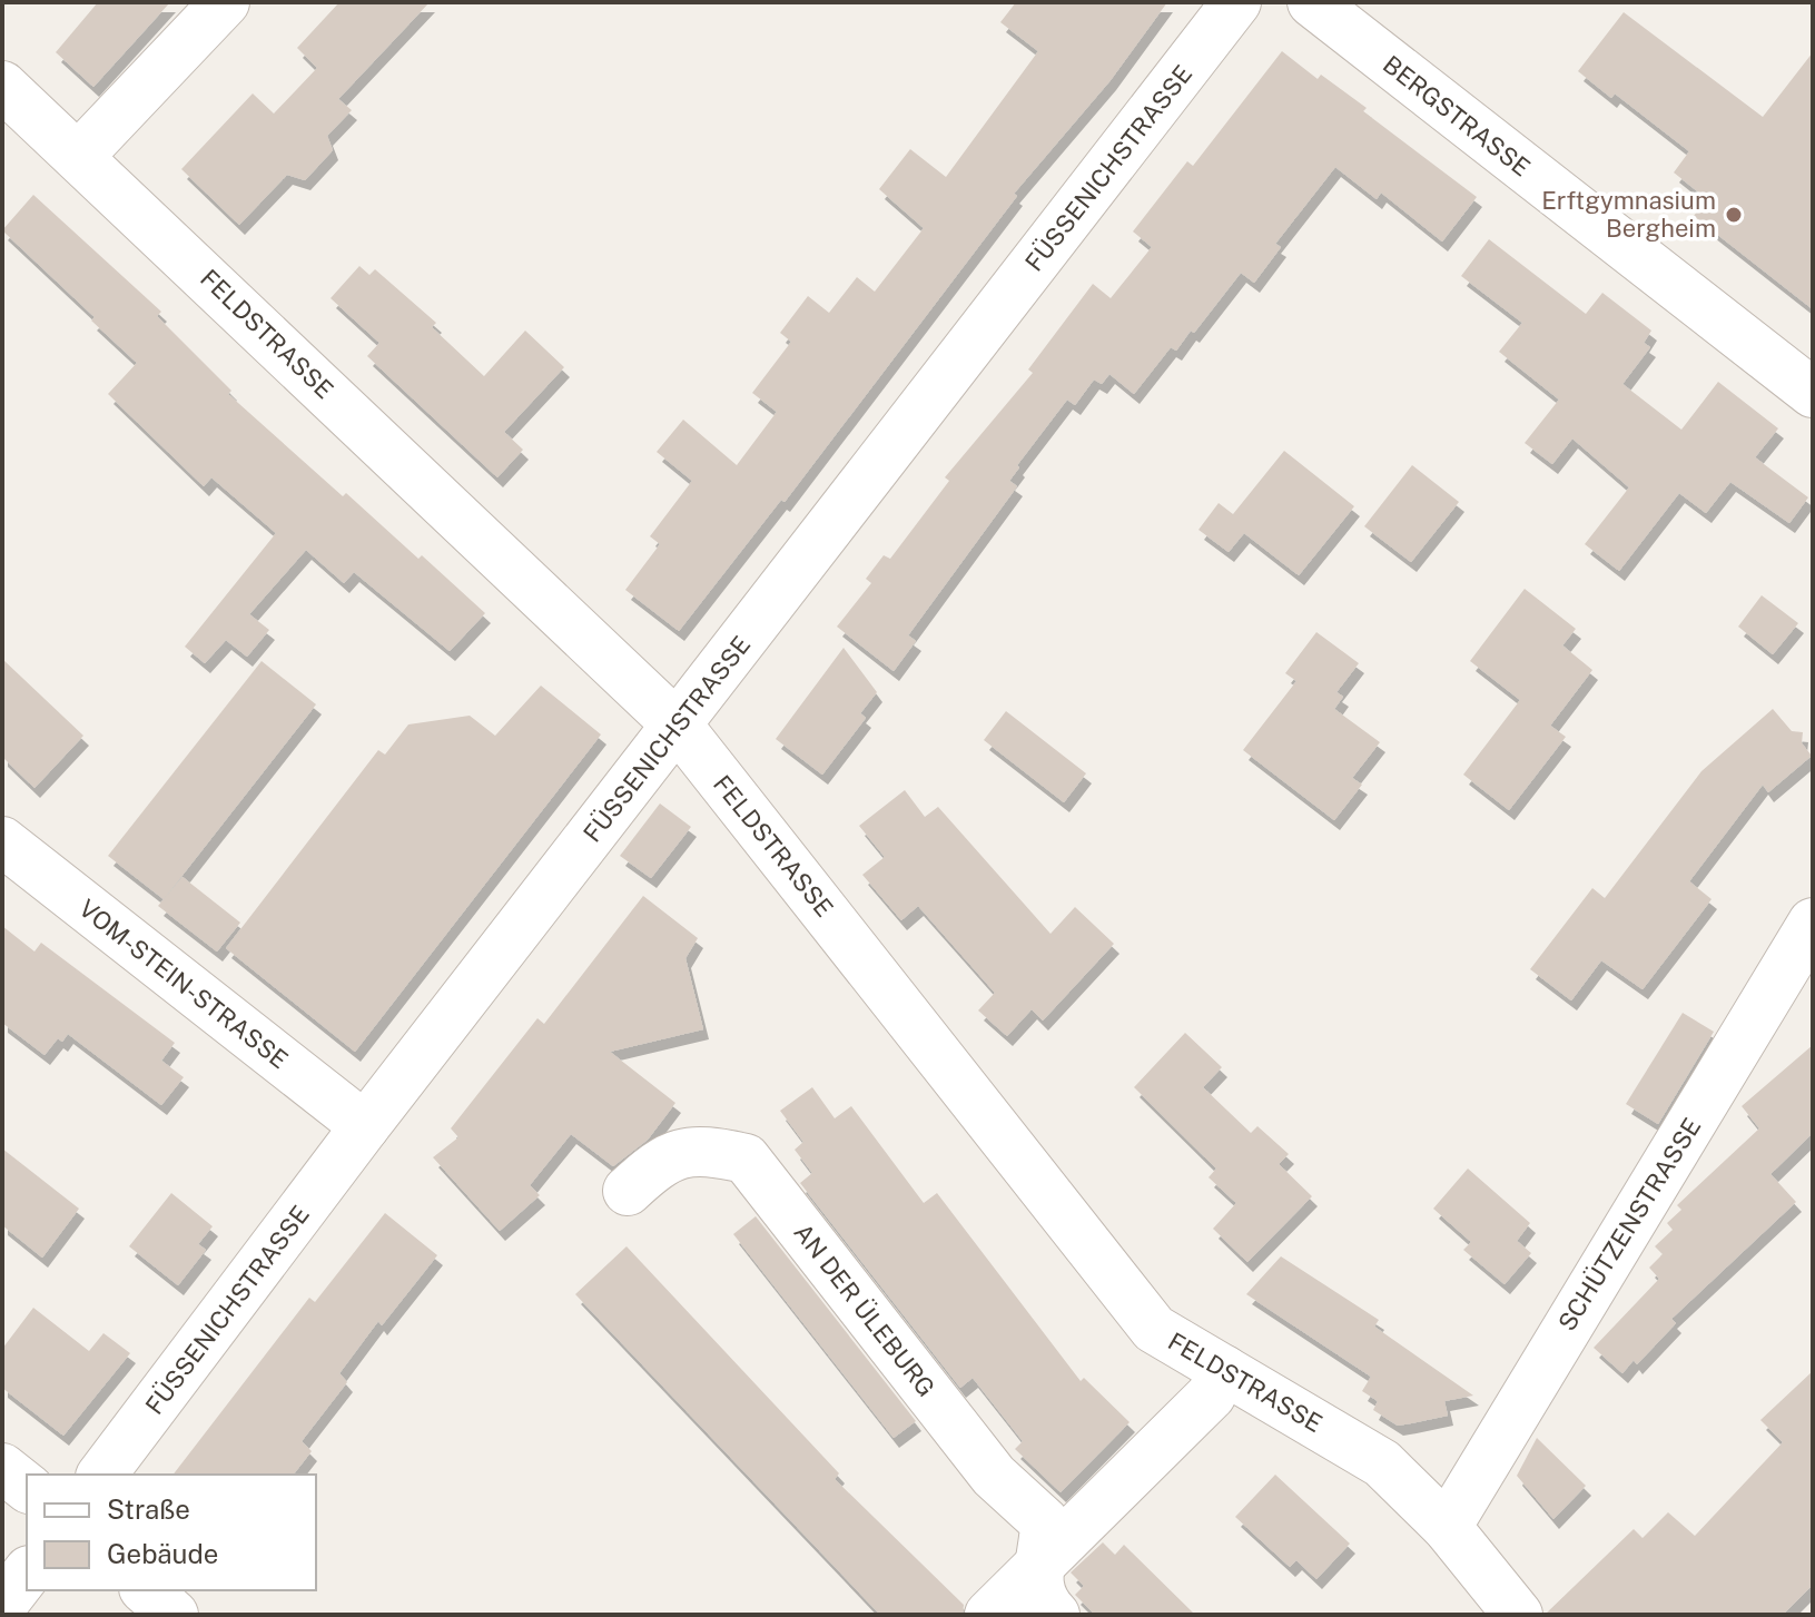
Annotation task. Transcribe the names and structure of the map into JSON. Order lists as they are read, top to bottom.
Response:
{
  "streets": {
    "street": [
      "BERGSTRASSE",
      "FÜSSENICHSTRASSE",
      "FELDSTRASSE",
      "VOM-STEIN-STRASSE",
      "SCHÜTZENSTRASSE",
      "AN DER ÜLEBURG"
    ]
  },
  "crossings": [
    ["FÜSSENICHSTRASSE", "FELDSTRASSE"],
    ["FÜSSENICHSTRASSE", "VOM-STEIN-STRASSE"],
    ["FELDSTRASSE", "SCHÜTZENSTRASSE"]
  ],
  "places": ["Erftgymnasium Bergheim"],
  "legend": ["Straße", "Gebäude"]
}
